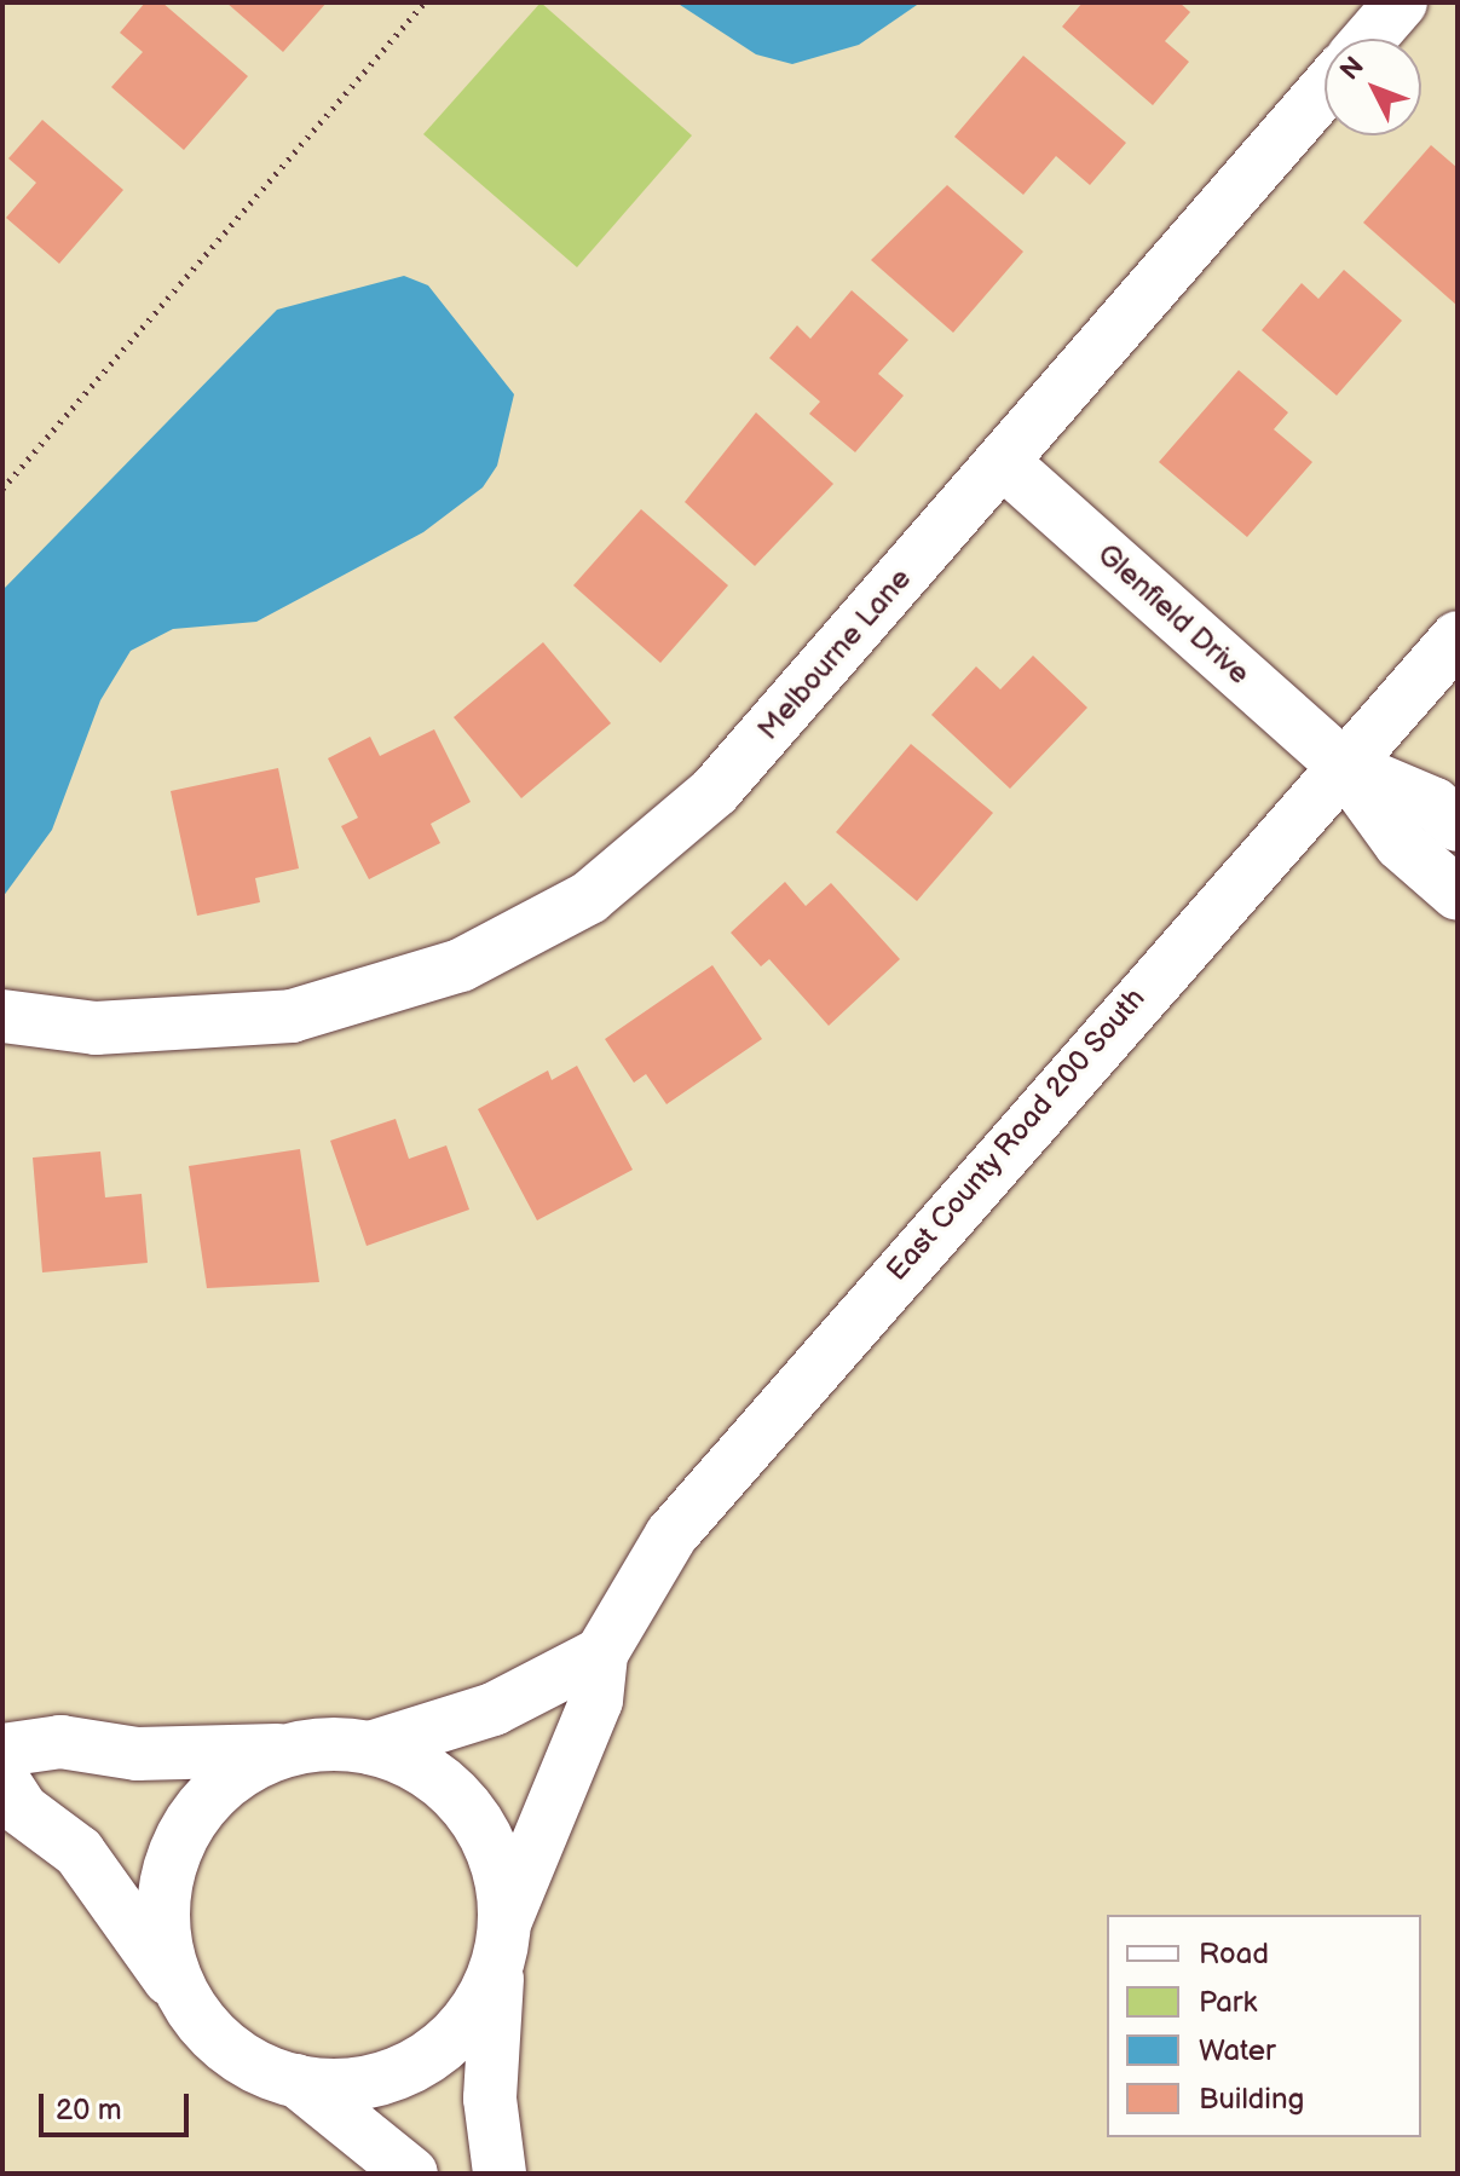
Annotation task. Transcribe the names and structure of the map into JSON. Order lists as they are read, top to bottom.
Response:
{
  "streets": {
    "street": ["Glenfield Drive", "Melbourne Lane", "East County Road 200 South"]
  },
  "crossings": [
    ["Glenfield Drive", "Melbourne Lane"],
    ["Glenfield Drive", "East County Road 200 South"]
  ],
  "legend": [
    "Road",
    "Park",
    "Water",
    "Building"
  ],
  "scale_bar": "20 m",
  "north": "top left"
}
